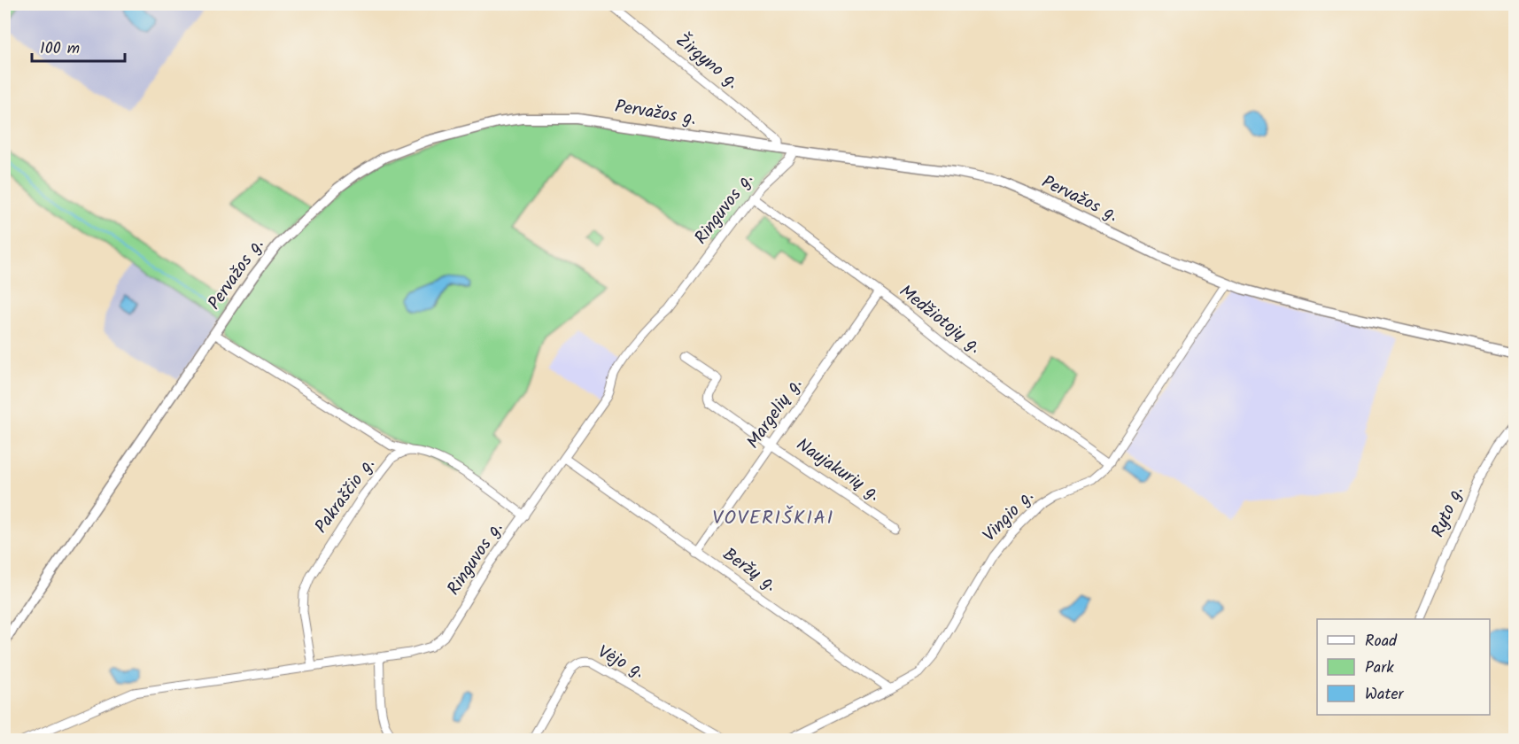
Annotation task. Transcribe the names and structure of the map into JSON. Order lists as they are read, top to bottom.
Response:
{
  "streets": {
    "main road": ["Pervažos g."],
    "street": [
      "Žirgyno g.",
      "Ringuvos g.",
      "Medžiotojų g.",
      "Margelių g.",
      "Naujakurių g.",
      "Pakraščio g.",
      "Ryto g.",
      "Vingio g.",
      "Beržų g.",
      "Vėjo g."
    ]
  },
  "crossings": [
    ["Žirgyno g.", "Pervažos g."],
    ["Pervažos g.", "Ringuvos g."],
    ["Pervažos g.", "Vingio g."],
    ["Ringuvos g.", "Medžiotojų g."],
    ["Ringuvos g.", "Pakraščio g."],
    ["Ringuvos g.", "Beržų g."],
    ["Medžiotojų g.", "Margelių g."],
    ["Medžiotojų g.", "Vingio g."],
    ["Margelių g.", "Naujakurių g."],
    ["Margelių g.", "Beržų g."],
    ["Vingio g.", "Beržų g."]
  ],
  "districts": ["VOVERIŠKIAI"],
  "legend": ["Road", "Park", "Water"],
  "scale_bar": "100 m"
}
